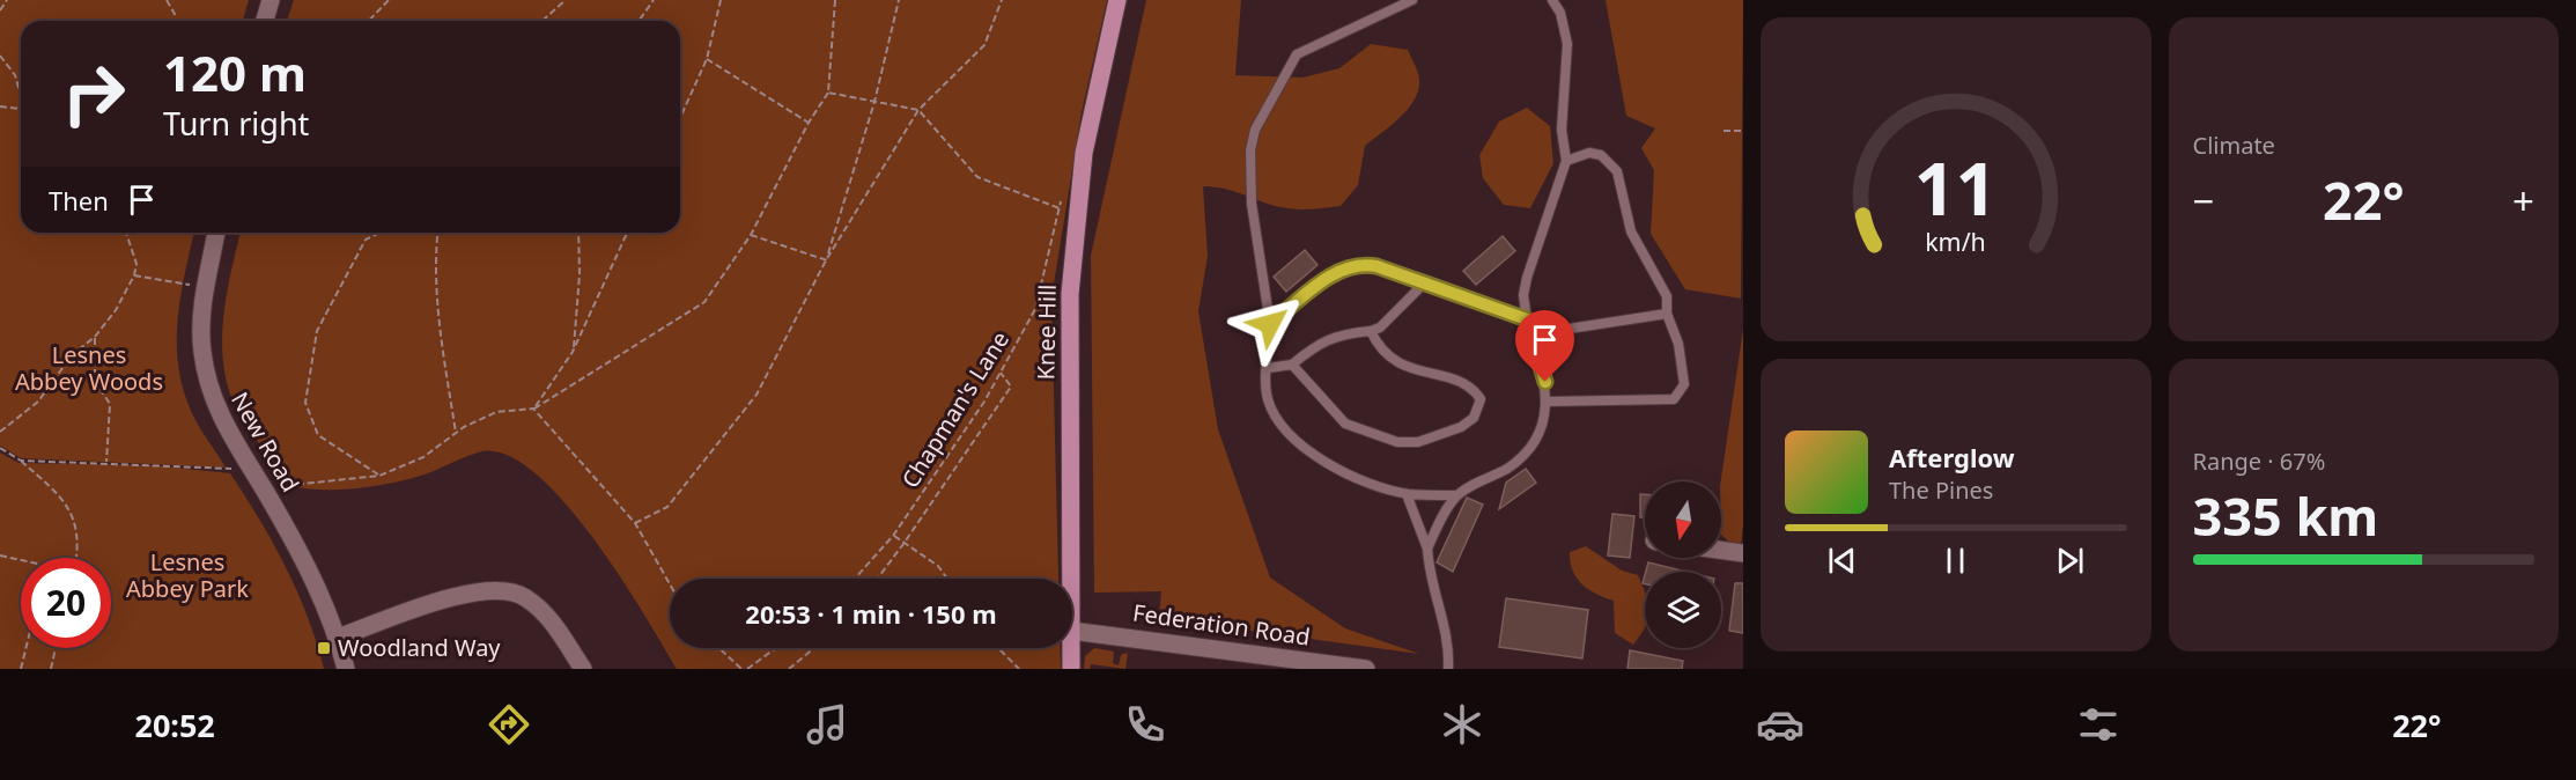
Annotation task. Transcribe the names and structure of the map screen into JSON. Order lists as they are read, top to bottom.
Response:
{
  "streets": {
    "main road": ["Knee Hill"],
    "street": ["New Road", "Federation Road"],
    "path": ["Chapman's Lane"]
  },
  "parks": ["Lesnes Abbey Woods", "Lesnes Abbey Park"],
  "places": {
    "transit": ["Woodland Way"]
  },
  "north": "bottom",
  "page": {
    "tile": [
      "Climate",
      ["Range · 67%", "335 km"]
    ],
    "turn": ["120 m", "Turn right"],
    "then": "Then",
    "heat": ["−", "22°", "+"],
    "song": ["Afterglow", "The Pines"],
    "limit": "20",
    "trip": "20:53 · 1 min · 150 m",
    "tabs": ["20:52", "22°"],
    "gauge": ["11", "km/h"]
  }
}
